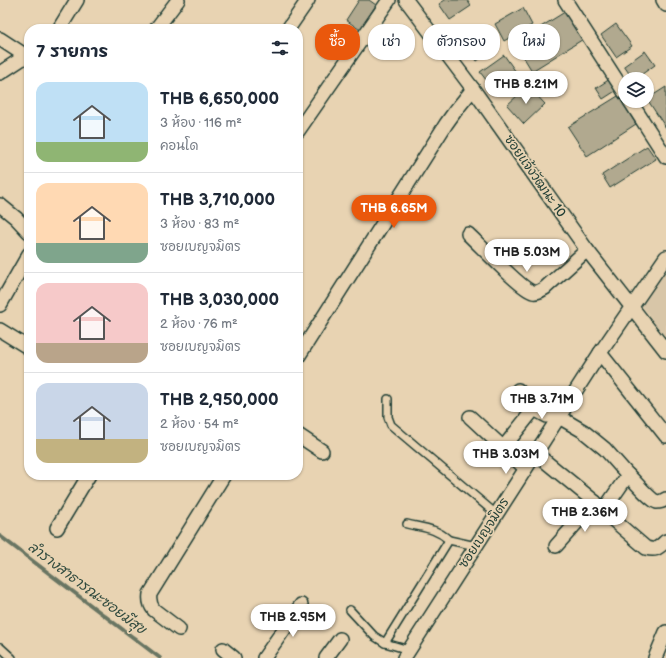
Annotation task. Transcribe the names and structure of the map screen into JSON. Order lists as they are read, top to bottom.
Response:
{
  "streets": {
    "street": ["ซอยแจ้งวัฒนะ 10", "ซอยเบญจมิตร"]
  },
  "crossings": [
    ["ซอยแจ้งวัฒนะ 10", "ซอยเบญจมิตร"]
  ],
  "water": ["ลำรางสาธารณะซอยมีสุข"],
  "page": {
    "chip": [
      "ซื้อ",
      "เช่า",
      "ตัวกรอง",
      "ใหม่"
    ],
    "heading": "7 รายการ",
    "price": [
      "THB 8.21M",
      "THB 6.65M",
      "THB 5.03M",
      "THB 3.71M",
      "THB 3.03M",
      "THB 2.36M",
      "THB 2.95M"
    ],
    "list": [
      {
        "name": "THB 6,650,000",
        "note": "3 ห้อง · 116 m² · คอนโด"
      },
      {
        "name": "THB 3,710,000",
        "note": "3 ห้อง · 83 m² · ซอยเบญจมิตร"
      },
      {
        "name": "THB 3,030,000",
        "note": "2 ห้อง · 76 m² · ซอยเบญจมิตร"
      },
      {
        "name": "THB 2,950,000",
        "note": "2 ห้อง · 54 m² · ซอยเบญจมิตร"
      }
    ]
  }
}
